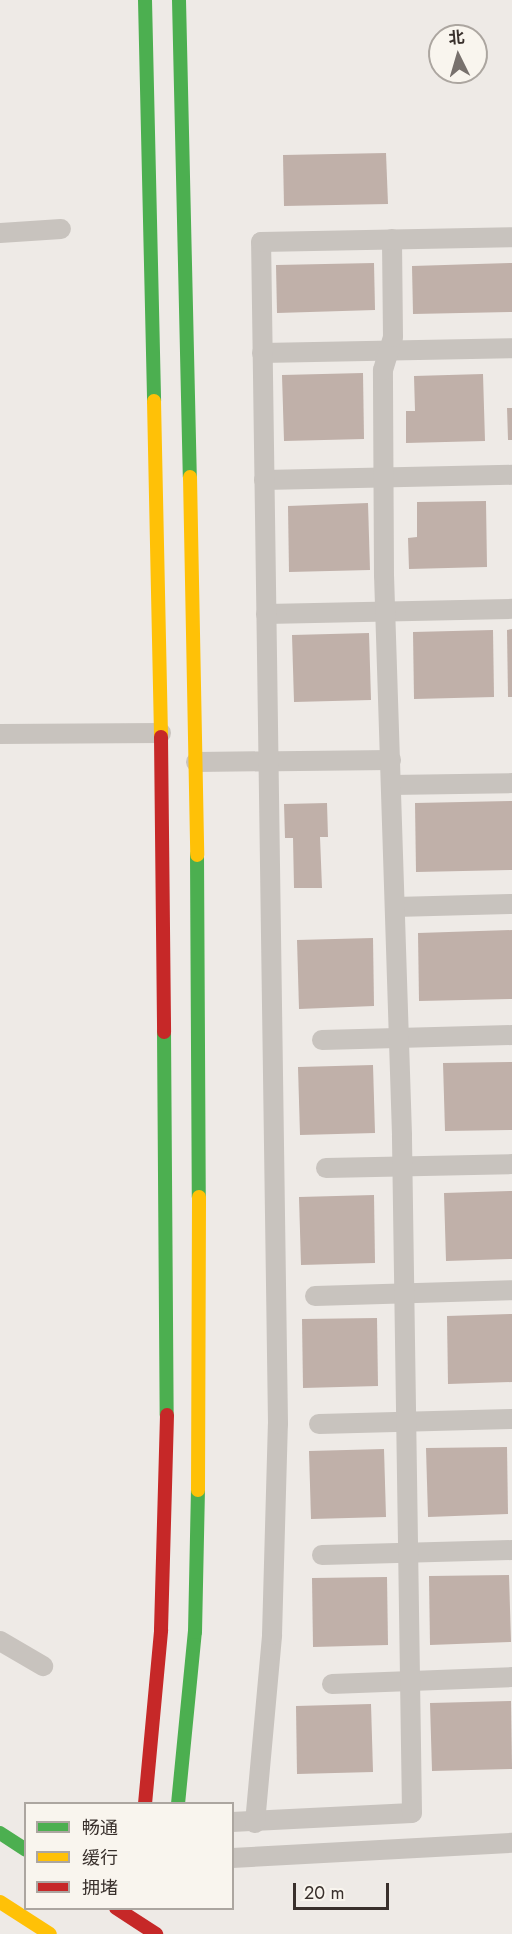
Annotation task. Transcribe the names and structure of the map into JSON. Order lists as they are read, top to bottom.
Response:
{
  "legend": ["畅通", "缓行", "拥堵"],
  "scale_bar": "20 m",
  "north": "top"
}
